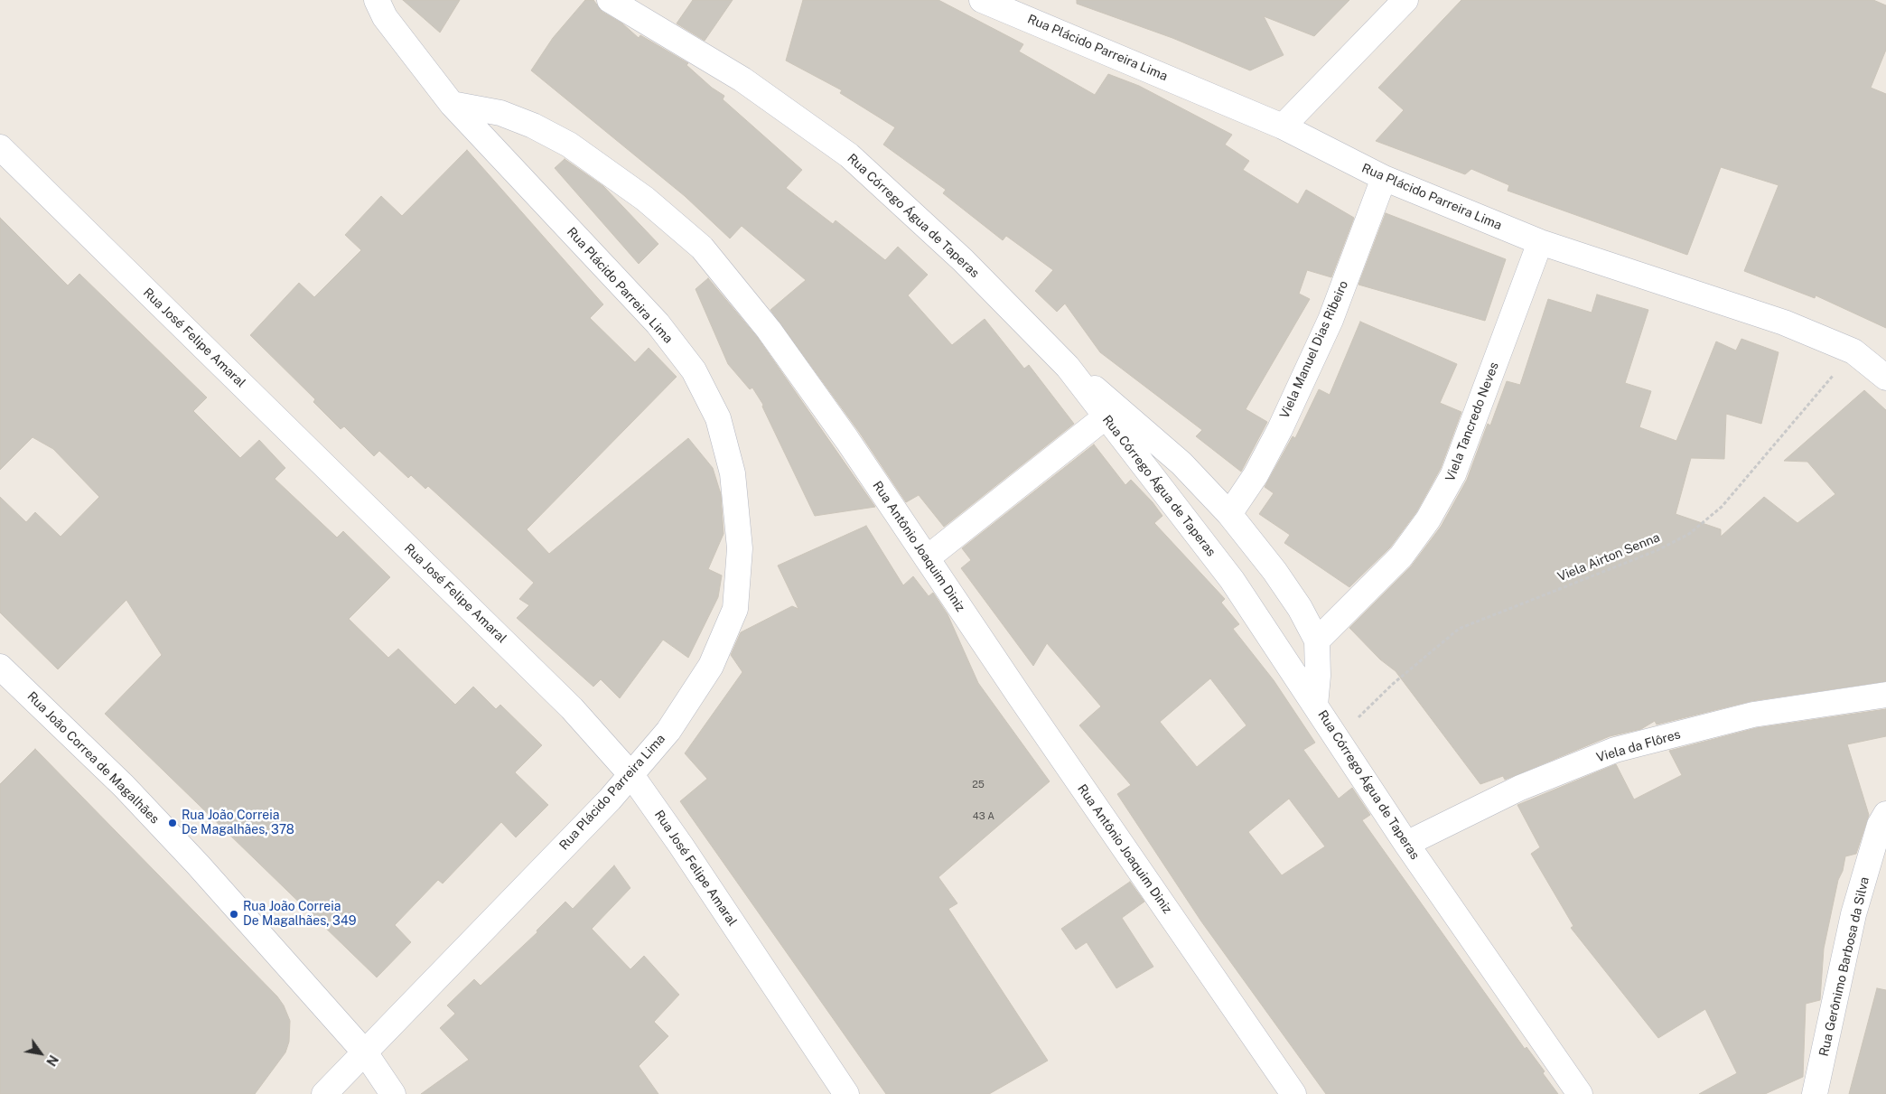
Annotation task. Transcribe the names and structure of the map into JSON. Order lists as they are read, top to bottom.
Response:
{
  "streets": {
    "street": [
      "Rua Plácido Parreira Lima",
      "Rua Córrego Água de Taperas",
      "Rua José Felipe Amaral",
      "Viela Manuel Dias Ribeiro",
      "Viela Tancredo Neves",
      "Rua Antônio Joaquim Diniz",
      "Viela da Flôres",
      "Rua João Correa de Magalhães",
      "Rua Gerônimo Barbosa da Silva"
    ],
    "path": ["Viela Airton Senna"]
  },
  "crossings": [
    ["Rua Plácido Parreira Lima", "Rua José Felipe Amaral"],
    ["Rua Plácido Parreira Lima", "Viela Manuel Dias Ribeiro"],
    ["Rua Plácido Parreira Lima", "Viela Tancredo Neves"],
    ["Rua Plácido Parreira Lima", "Rua Antônio Joaquim Diniz"],
    ["Rua Plácido Parreira Lima", "Viela Airton Senna"],
    ["Rua Plácido Parreira Lima", "Rua João Correa de Magalhães"],
    ["Rua Córrego Água de Taperas", "Viela Airton Senna"],
    ["Rua Córrego Água de Taperas", "Viela da Flôres"]
  ],
  "places": ["Rua João Correia De Magalhães, 378", "Rua João Correia De Magalhães, 349"],
  "house_numbers": ["25", "43 A"],
  "north": "bottom right"
}
